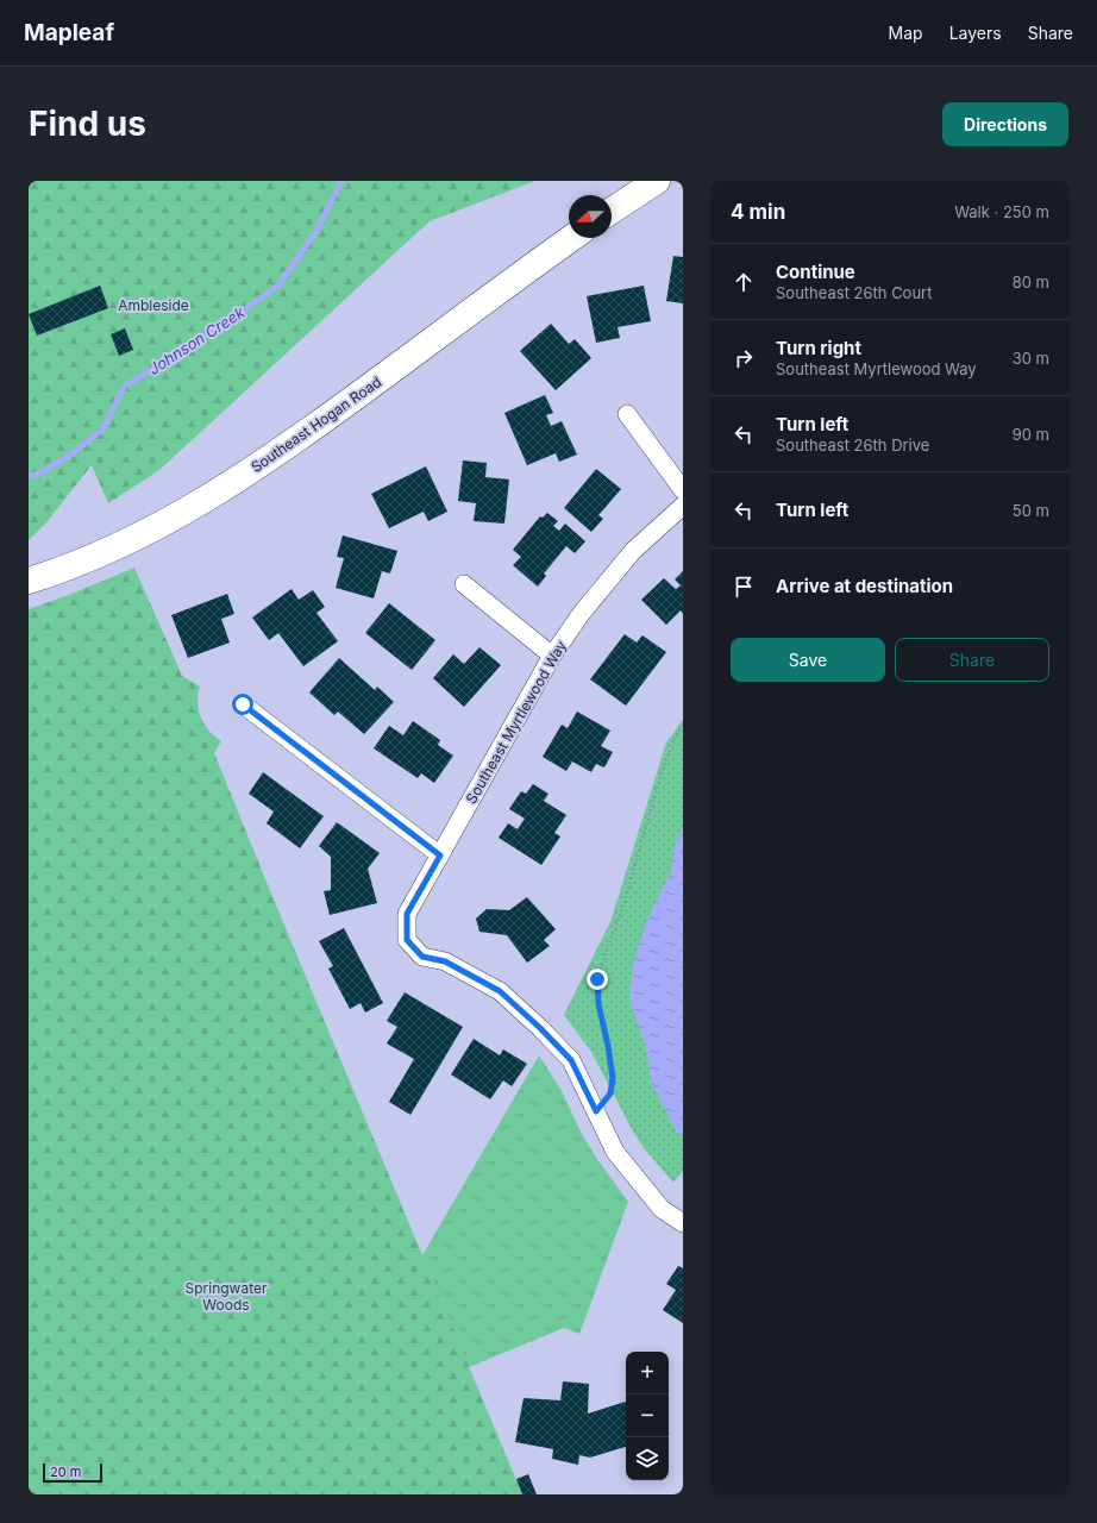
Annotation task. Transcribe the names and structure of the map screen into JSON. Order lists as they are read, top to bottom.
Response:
{
  "streets": {
    "main road": ["Southeast Hogan Road"],
    "street": ["Southeast Myrtlewood Way"]
  },
  "water": ["Johnson Creek"],
  "parks": ["Ambleside", "Springwater Woods"],
  "scale_bar": "20 m",
  "north": "left",
  "page": {
    "header": "Mapleaf",
    "nav": ["Map", "Layers", "Share"],
    "buttons": [
      "Directions",
      ["Save", "Share"]
    ],
    "title": "Find us",
    "heading": ["4 min", "Walk · 250 m"],
    "list": [
      ["Continue", "Southeast 26th Court", "80 m"],
      ["Turn right", "Southeast Myrtlewood Way", "30 m"],
      ["Turn left", "Southeast 26th Drive", "90 m"],
      ["Turn left", "50 m"],
      "Arrive at destination"
    ],
    "map_buttons": ["+", "−"],
    "scale": "20 m"
  }
}
